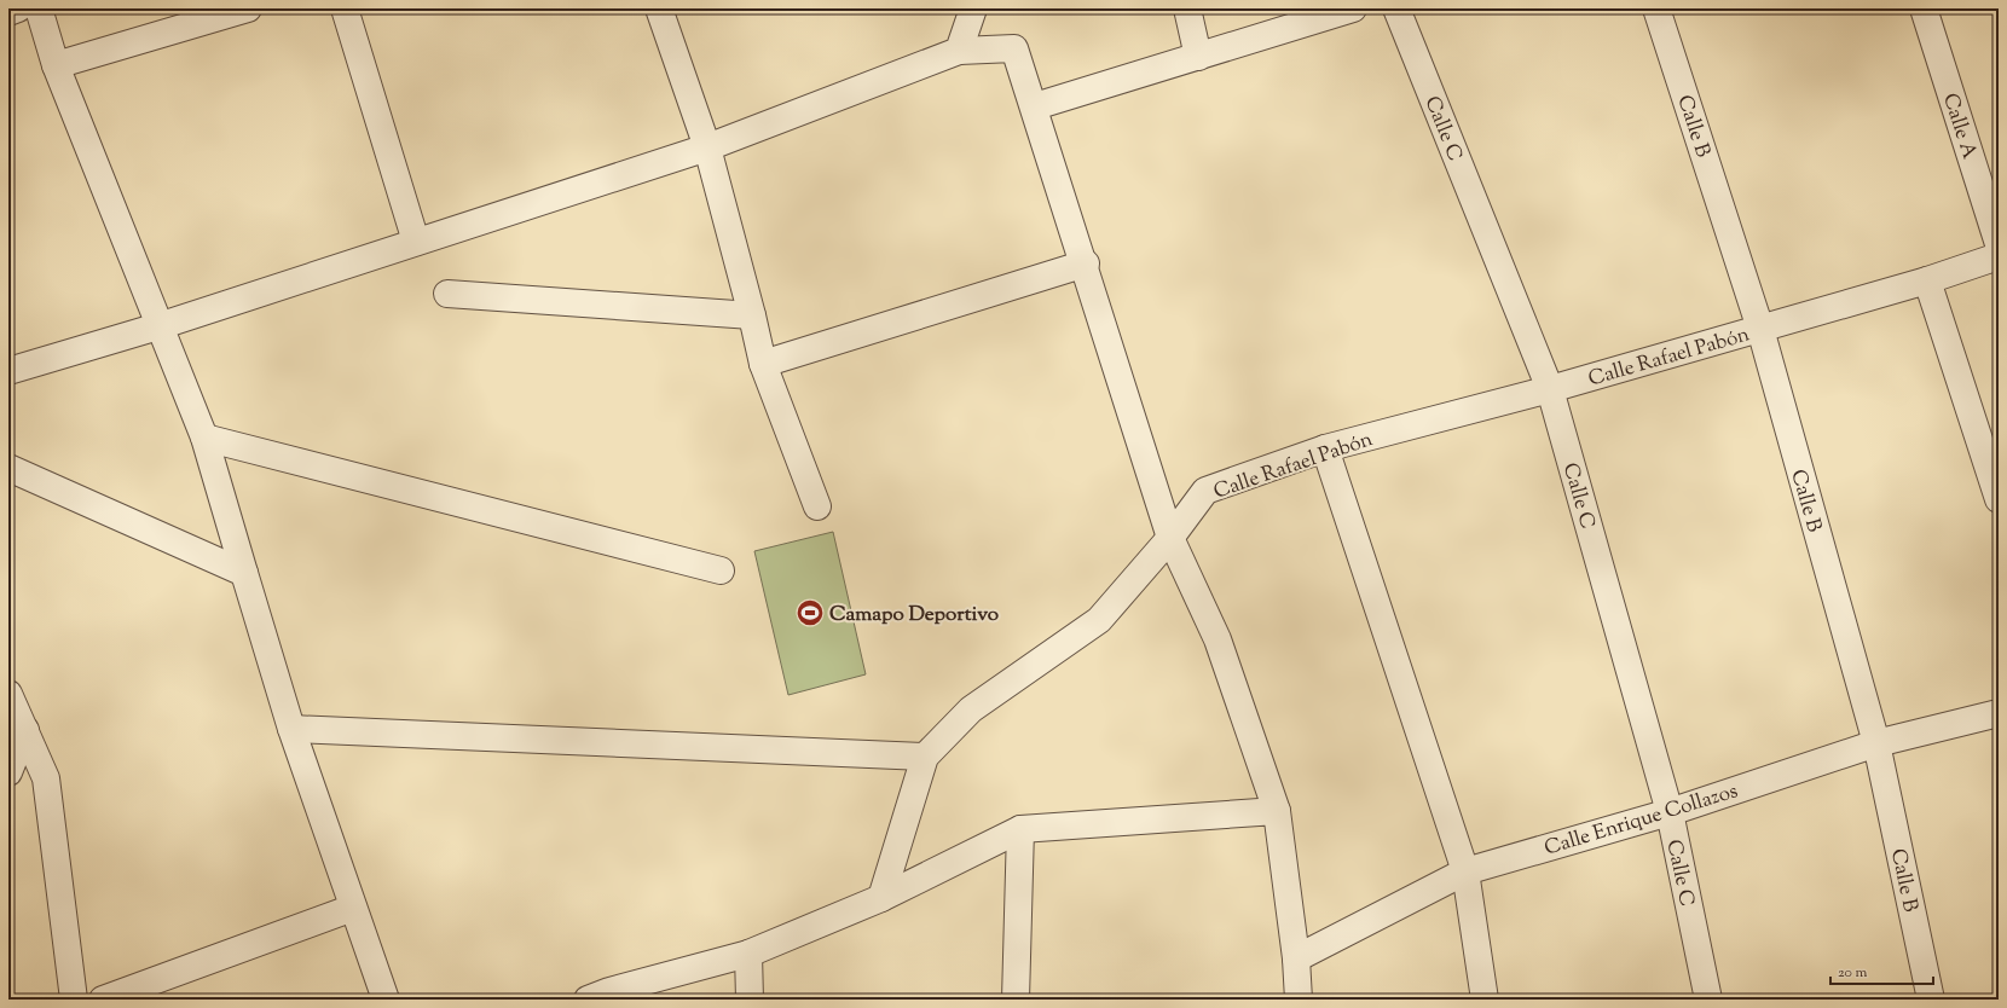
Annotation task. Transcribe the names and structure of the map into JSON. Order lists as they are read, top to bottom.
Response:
{
  "streets": {
    "street": [
      "Calle B",
      "Calle A",
      "Calle C",
      "Calle Rafael Pabón",
      "Calle Enrique Collazos"
    ]
  },
  "crossings": [
    ["Calle B", "Calle Rafael Pabón"],
    ["Calle B", "Calle Enrique Collazos"],
    ["Calle C", "Calle Rafael Pabón"],
    ["Calle C", "Calle Enrique Collazos"]
  ],
  "places": {
    "sports": ["Camapo Deportivo"]
  },
  "scale_bar": "20 m"
}
